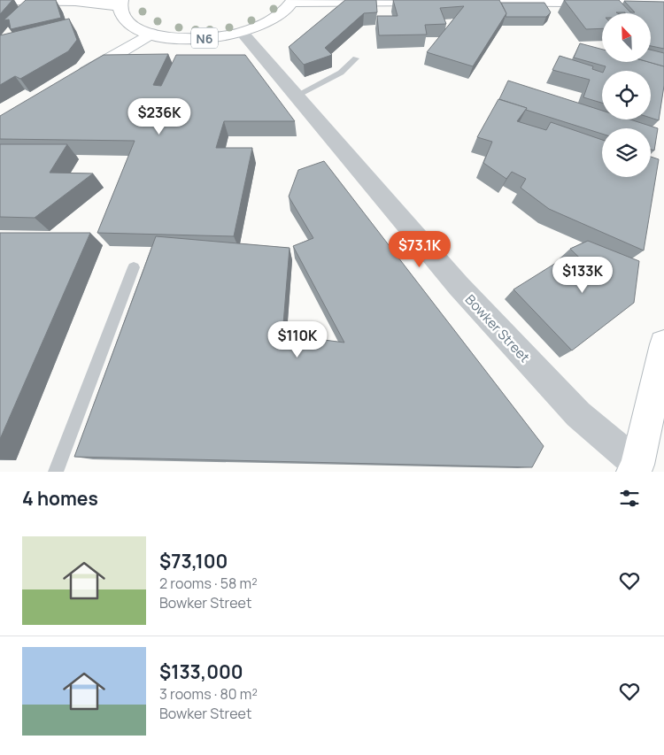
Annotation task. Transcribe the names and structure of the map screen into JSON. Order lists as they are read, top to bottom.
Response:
{
  "streets": {
    "main road": ["N6"],
    "street": ["Bowker Street"]
  },
  "crossings": [
    ["N6", "Bowker Street"]
  ],
  "north": "top left",
  "page": {
    "price": [
      "$236K",
      "$73.1K",
      "$133K",
      "$110K"
    ],
    "heading": "4 homes",
    "list": [
      {
        "name": "$73,100",
        "note": "2 rooms · 58 m² · Bowker Street"
      },
      {
        "name": "$133,000",
        "note": "3 rooms · 80 m² · Bowker Street"
      }
    ]
  }
}
